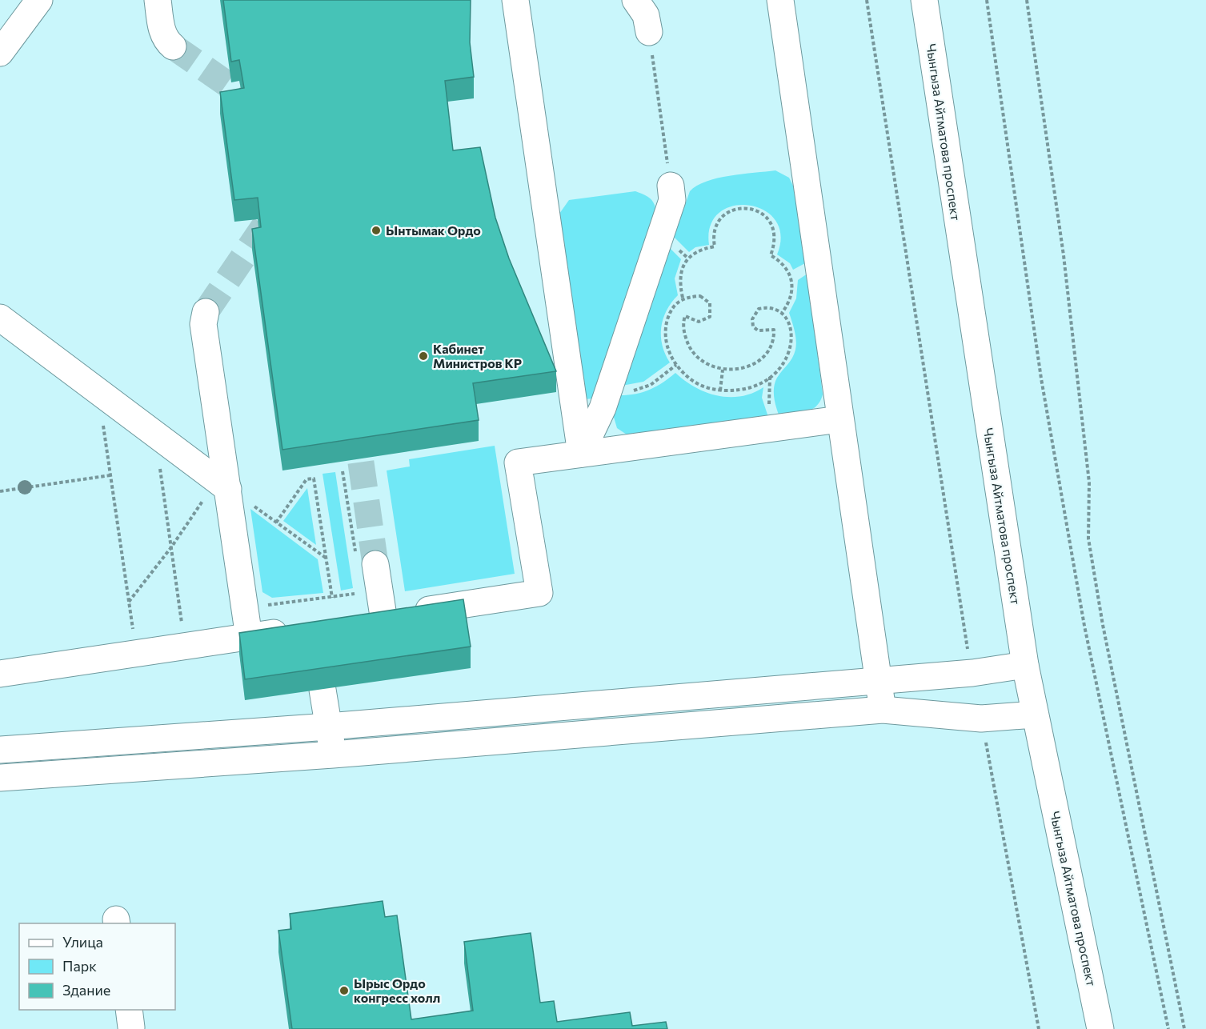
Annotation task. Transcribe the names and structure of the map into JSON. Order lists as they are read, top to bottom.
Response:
{
  "streets": {
    "street": ["Чынгыза Айтматова проспект"]
  },
  "places": ["Ынтымак Ордо", "Кабинет Министров КР", "Ырыс Ордо конгресс холл"],
  "legend": ["Улица", "Парк", "Здание"]
}
